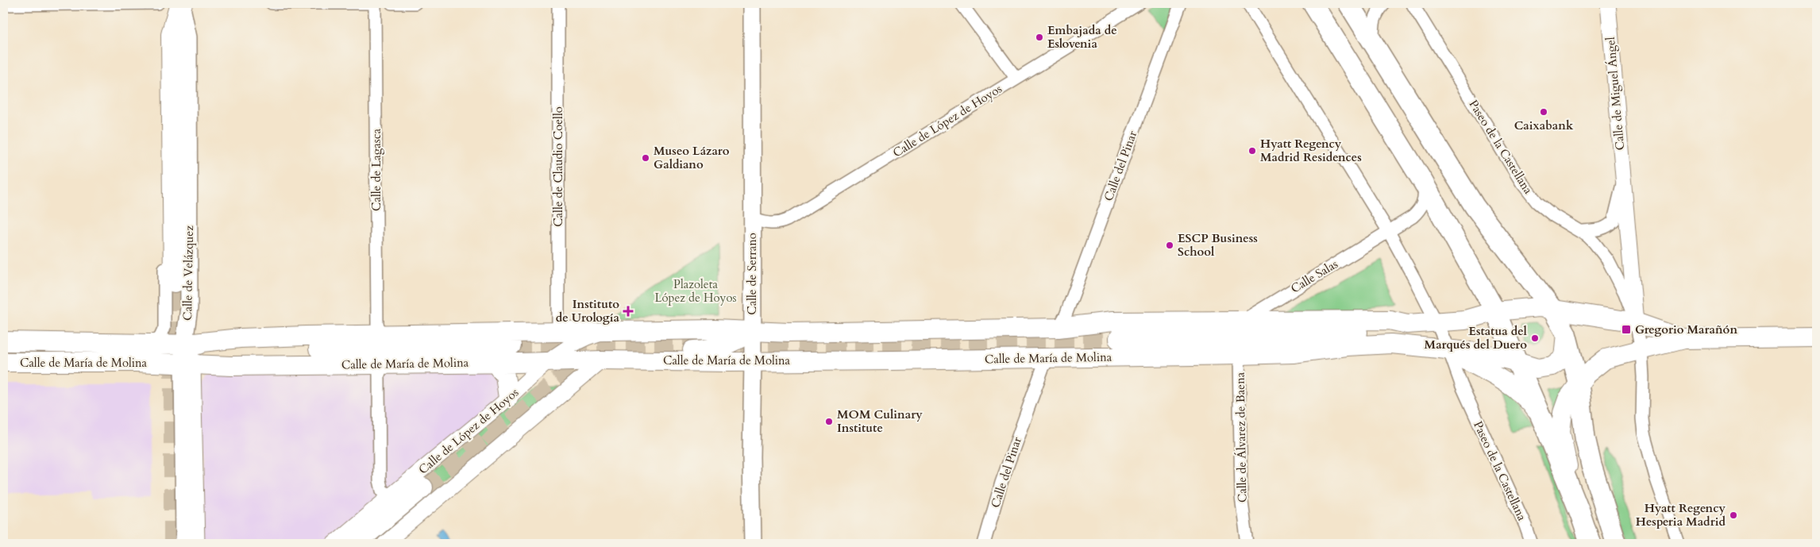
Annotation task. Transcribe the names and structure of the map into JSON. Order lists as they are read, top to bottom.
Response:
{
  "streets": {
    "main road": ["Calle de Velázquez", "Calle de Serrano", "Calle de María de Molina"],
    "street": [
      "Calle de Miguel Ángel",
      "Calle de López de Hoyos",
      "Paseo de la Castellana",
      "Calle del Pinar",
      "Calle de Claudio Coello",
      "Calle de Lagasca",
      "Calle Salas",
      "Calle de Álvarez de Baena"
    ]
  },
  "crossings": [
    ["Calle de Miguel Ángel", "Paseo de la Castellana"],
    ["Calle de Miguel Ángel", "Calle de María de Molina"],
    ["Calle de López de Hoyos", "Calle de Serrano"],
    ["Calle de López de Hoyos", "Calle de María de Molina"],
    ["Paseo de la Castellana", "Calle Salas"],
    ["Paseo de la Castellana", "Calle de María de Molina"],
    ["Calle del Pinar", "Calle de María de Molina"],
    ["Calle de Claudio Coello", "Calle de María de Molina"],
    ["Calle de Lagasca", "Calle de María de Molina"],
    ["Calle de Velázquez", "Calle de María de Molina"],
    ["Calle de Serrano", "Calle de María de Molina"],
    ["Calle Salas", "Calle de María de Molina"],
    ["Calle de María de Molina", "Calle de Álvarez de Baena"]
  ],
  "parks": ["Plazoleta López de Hoyos"],
  "places": {
    "other": [
      "Embajada de Eslovenia",
      "Caixabank",
      "Hyatt Regency Madrid Residences",
      "Museo Lázaro Galdiano",
      "ESCP Business School",
      "Estatua del Marqués del Duero",
      "MOM Culinary Institute",
      "Hyatt Regency Hesperia Madrid"
    ],
    "health": ["Instituto de Urología"],
    "transit": ["Gregorio Marañón"]
  }
}
